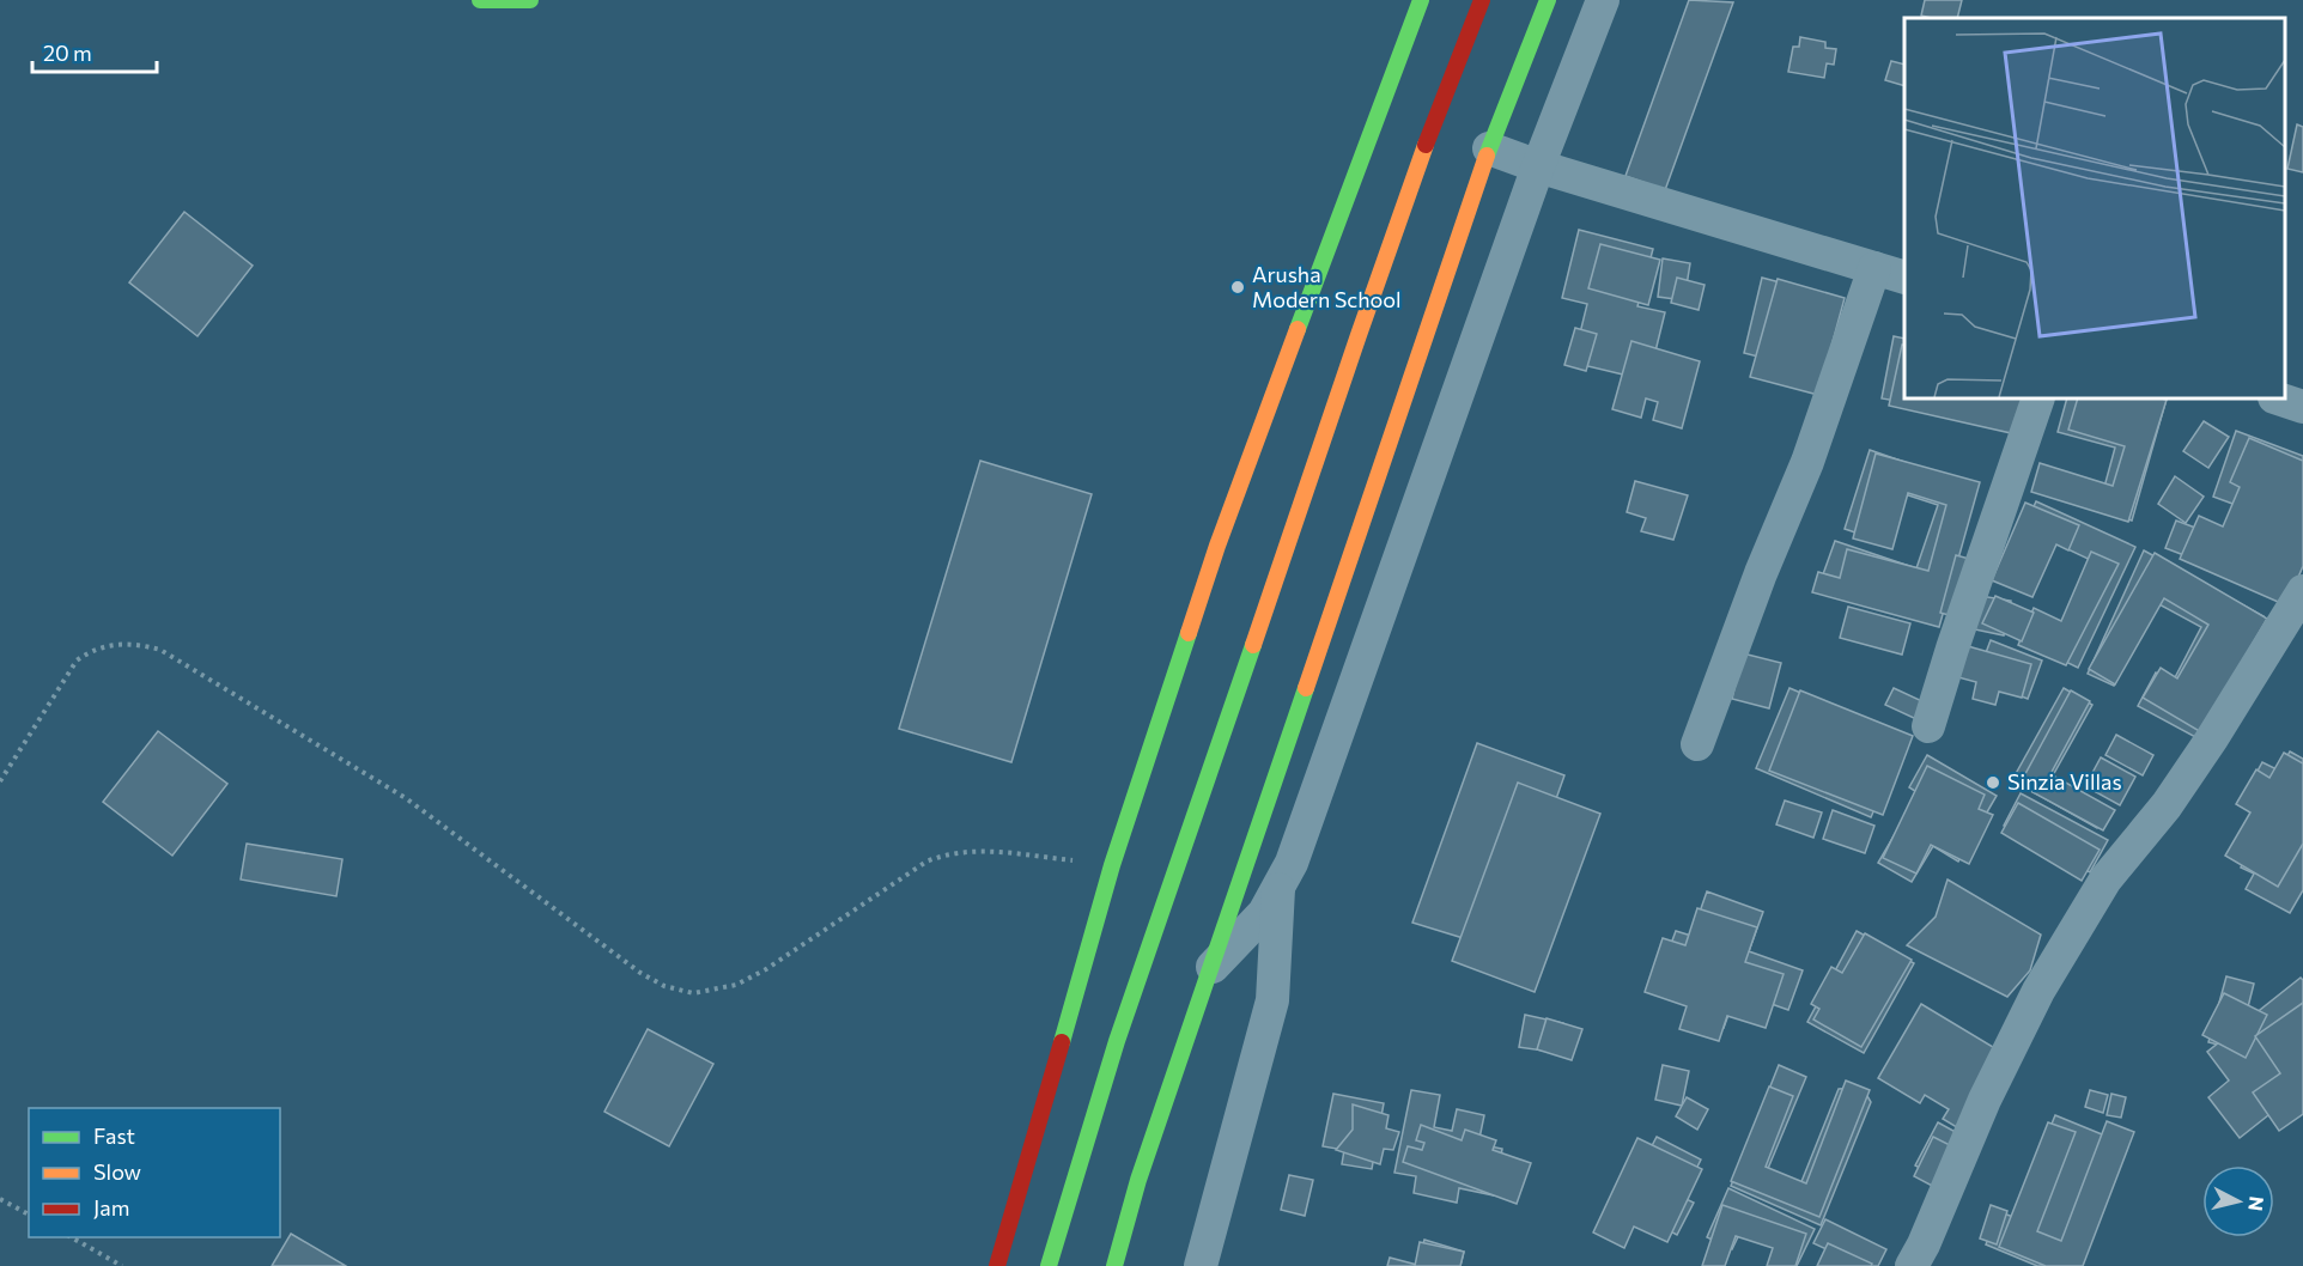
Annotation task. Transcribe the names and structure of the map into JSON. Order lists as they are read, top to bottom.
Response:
{
  "places": ["Arusha Modern School", "Sinzia Villas"],
  "legend": ["Fast", "Slow", "Jam"],
  "scale_bar": "20 m",
  "north": "right"
}
